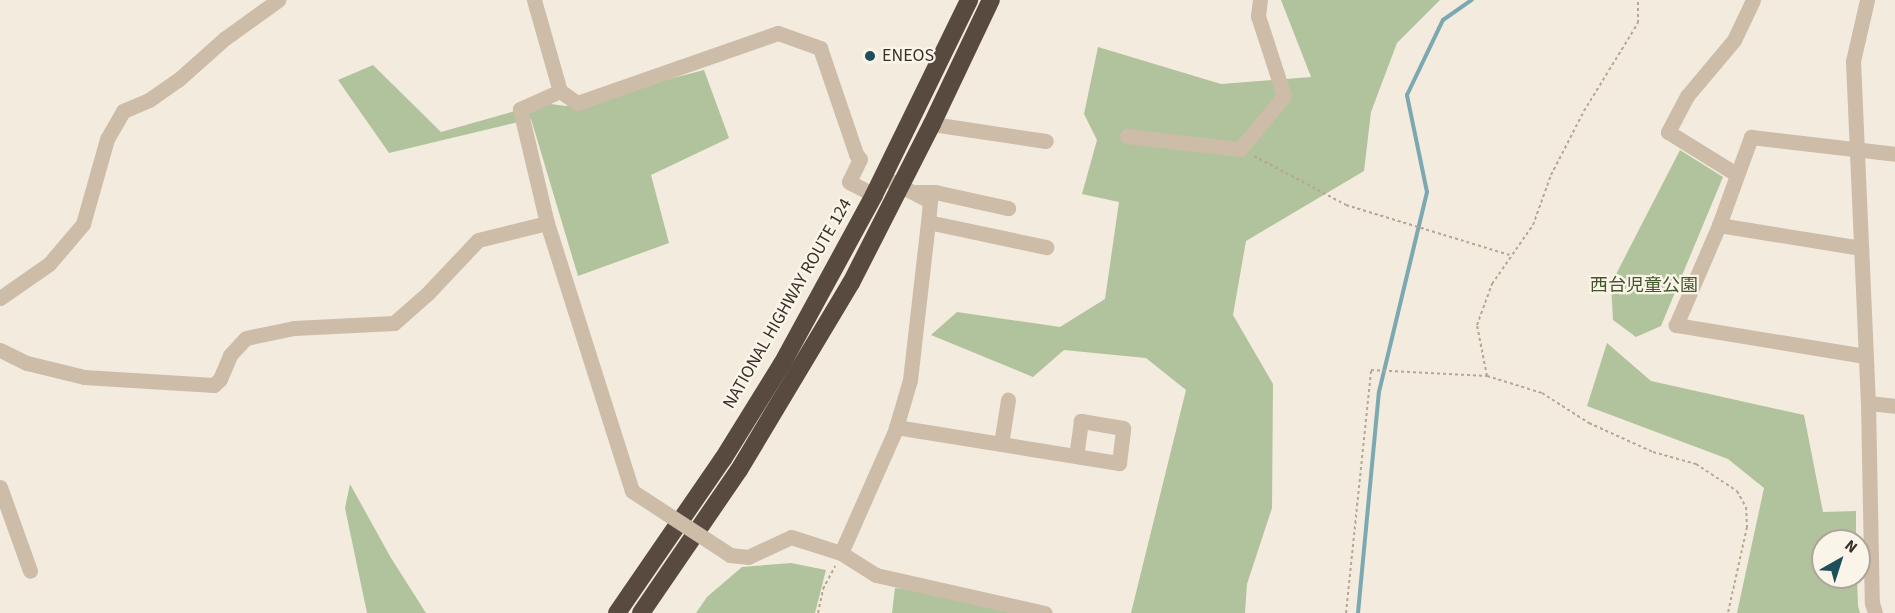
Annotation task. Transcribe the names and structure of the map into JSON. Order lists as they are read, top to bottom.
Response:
{
  "streets": {
    "highway": ["NATIONAL HIGHWAY ROUTE 124"]
  },
  "parks": ["西台児童公園"],
  "places": ["ENEOS"],
  "north": "top right"
}
